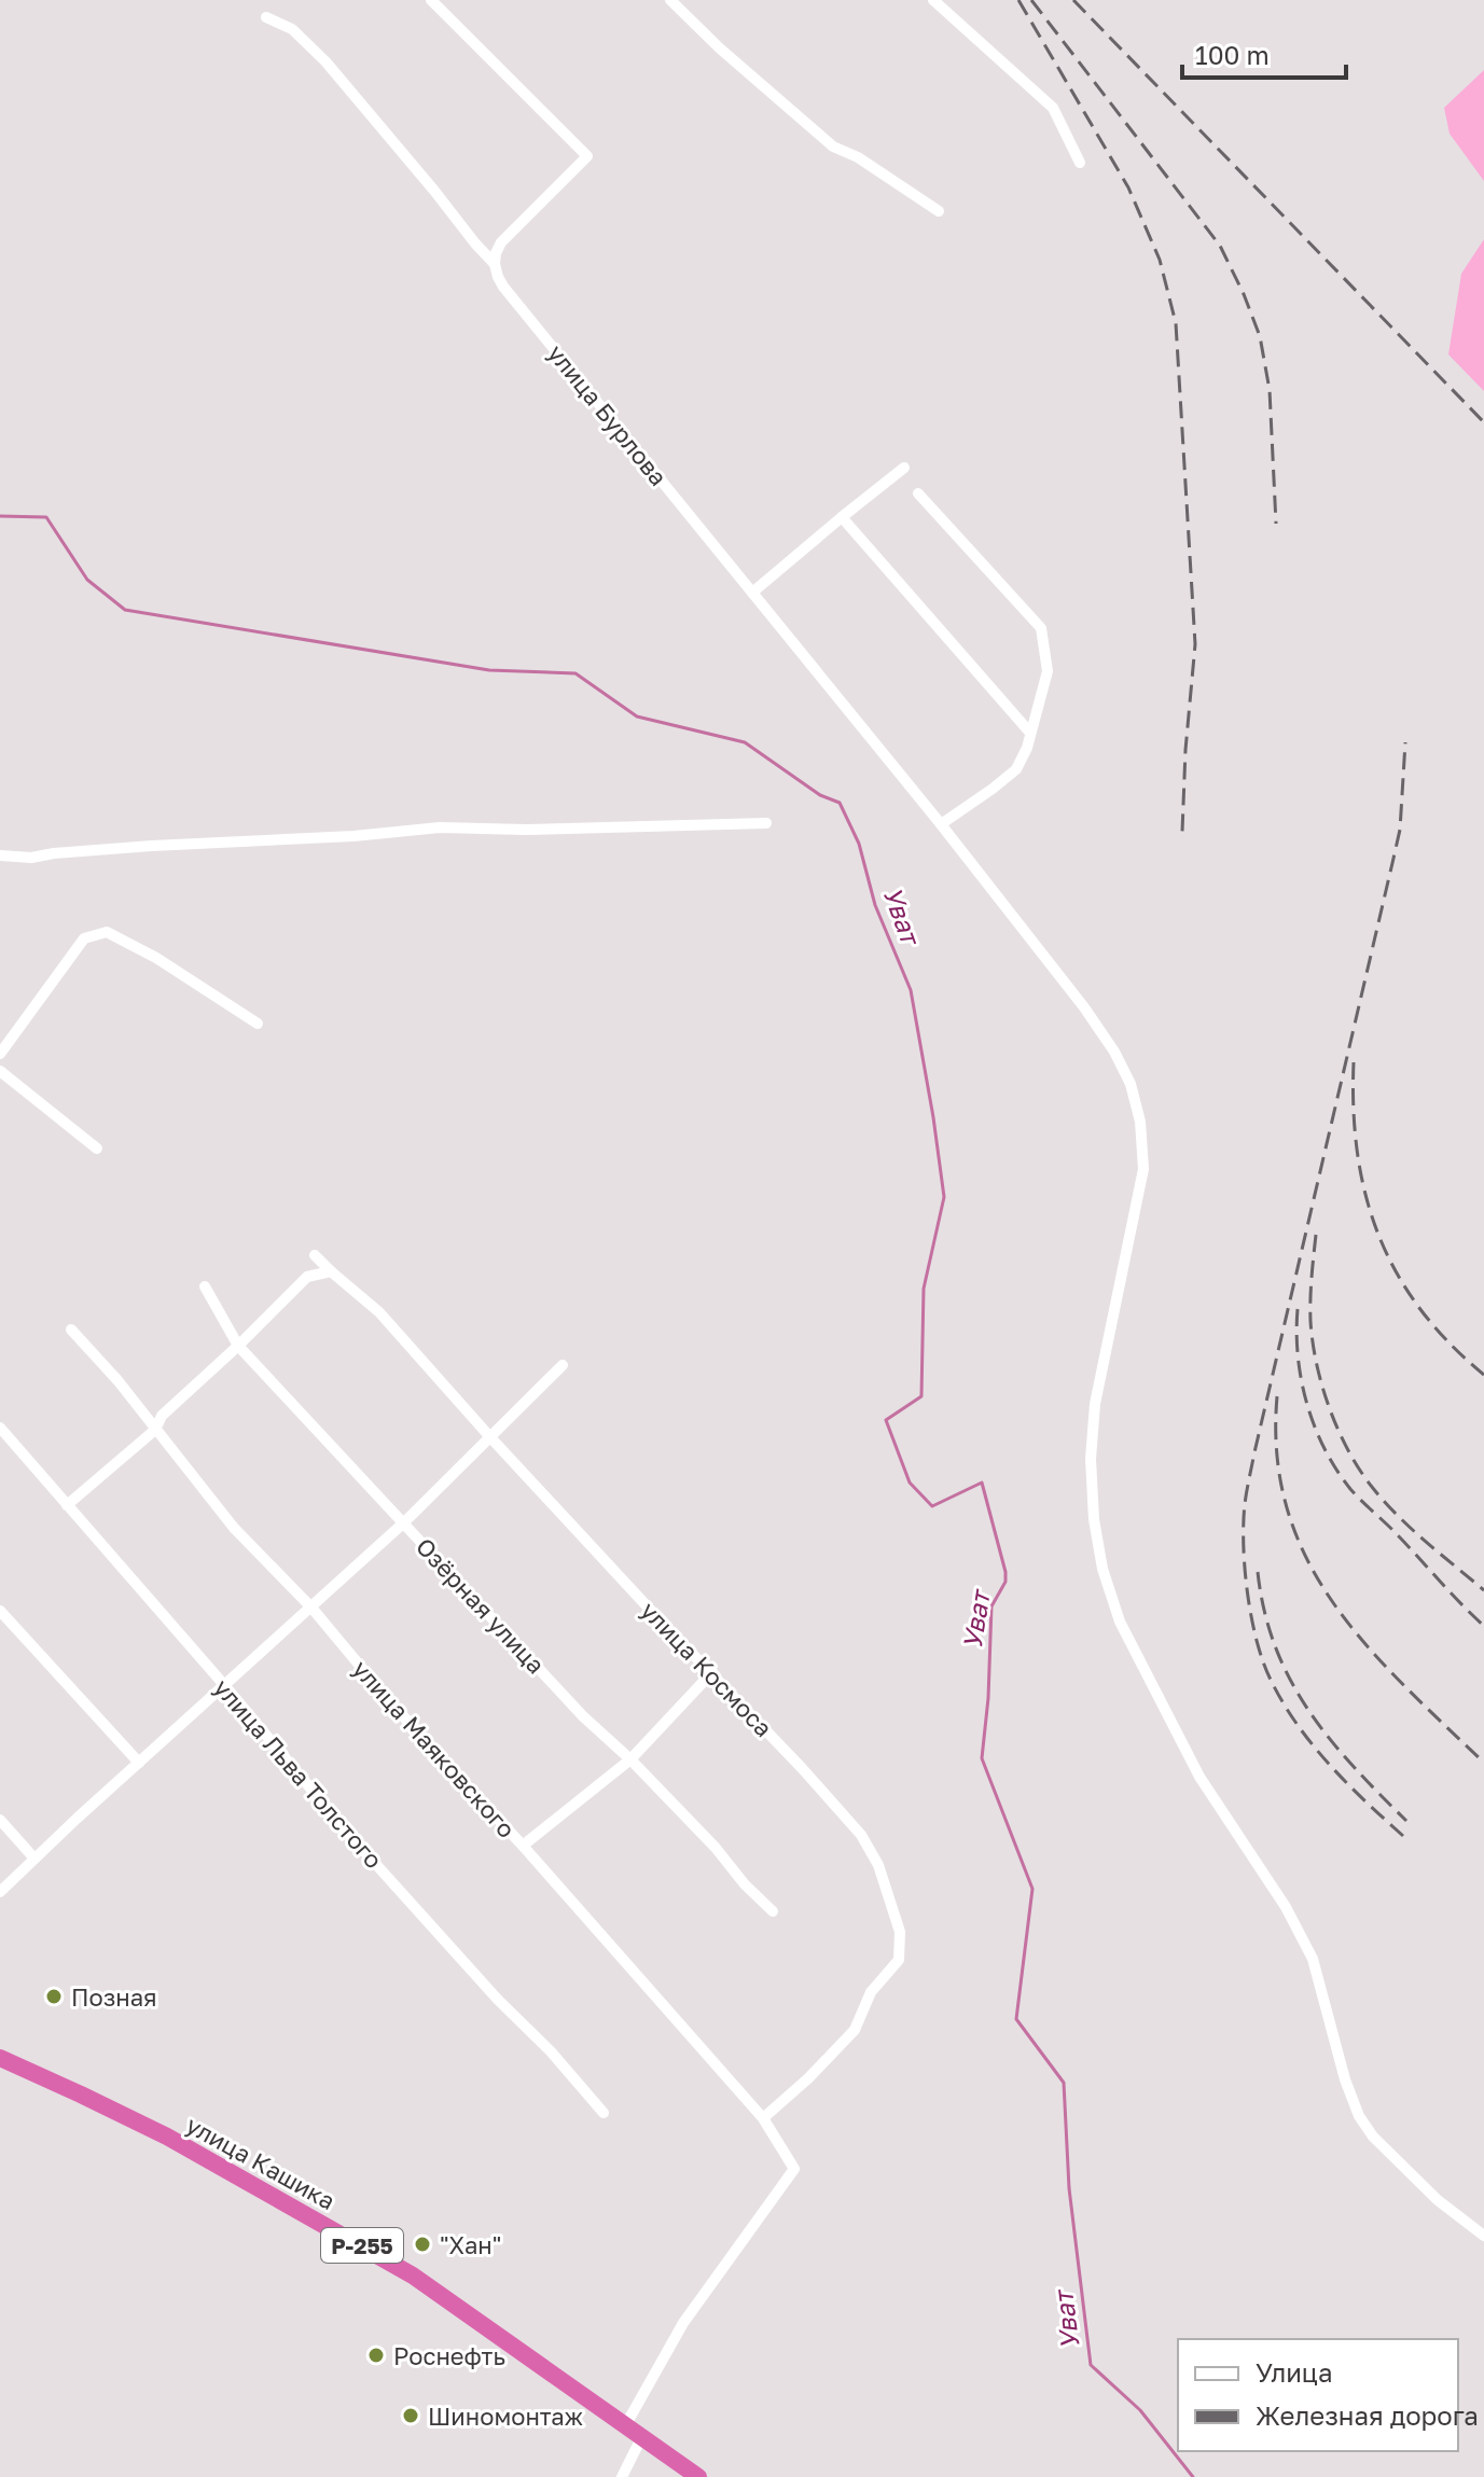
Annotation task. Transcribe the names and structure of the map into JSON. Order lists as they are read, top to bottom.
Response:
{
  "streets": {
    "highway": ["улица Кашика", "Р-255"],
    "street": [
      "улица Бурлова",
      "Озёрная улица",
      "улица Космоса",
      "улица Маяковского",
      "улица Льва Толстого"
    ]
  },
  "crossings": [
    ["улица Космоса", "улица Маяковского"],
    ["улица Маяковского", "улица Кашика"]
  ],
  "water": ["Уват"],
  "places": [
    "Позная",
    "\"Хан\"",
    "Роснефть",
    "Шиномонтаж"
  ],
  "legend": ["Улица", "Железная дорога"],
  "scale_bar": "100 m"
}
